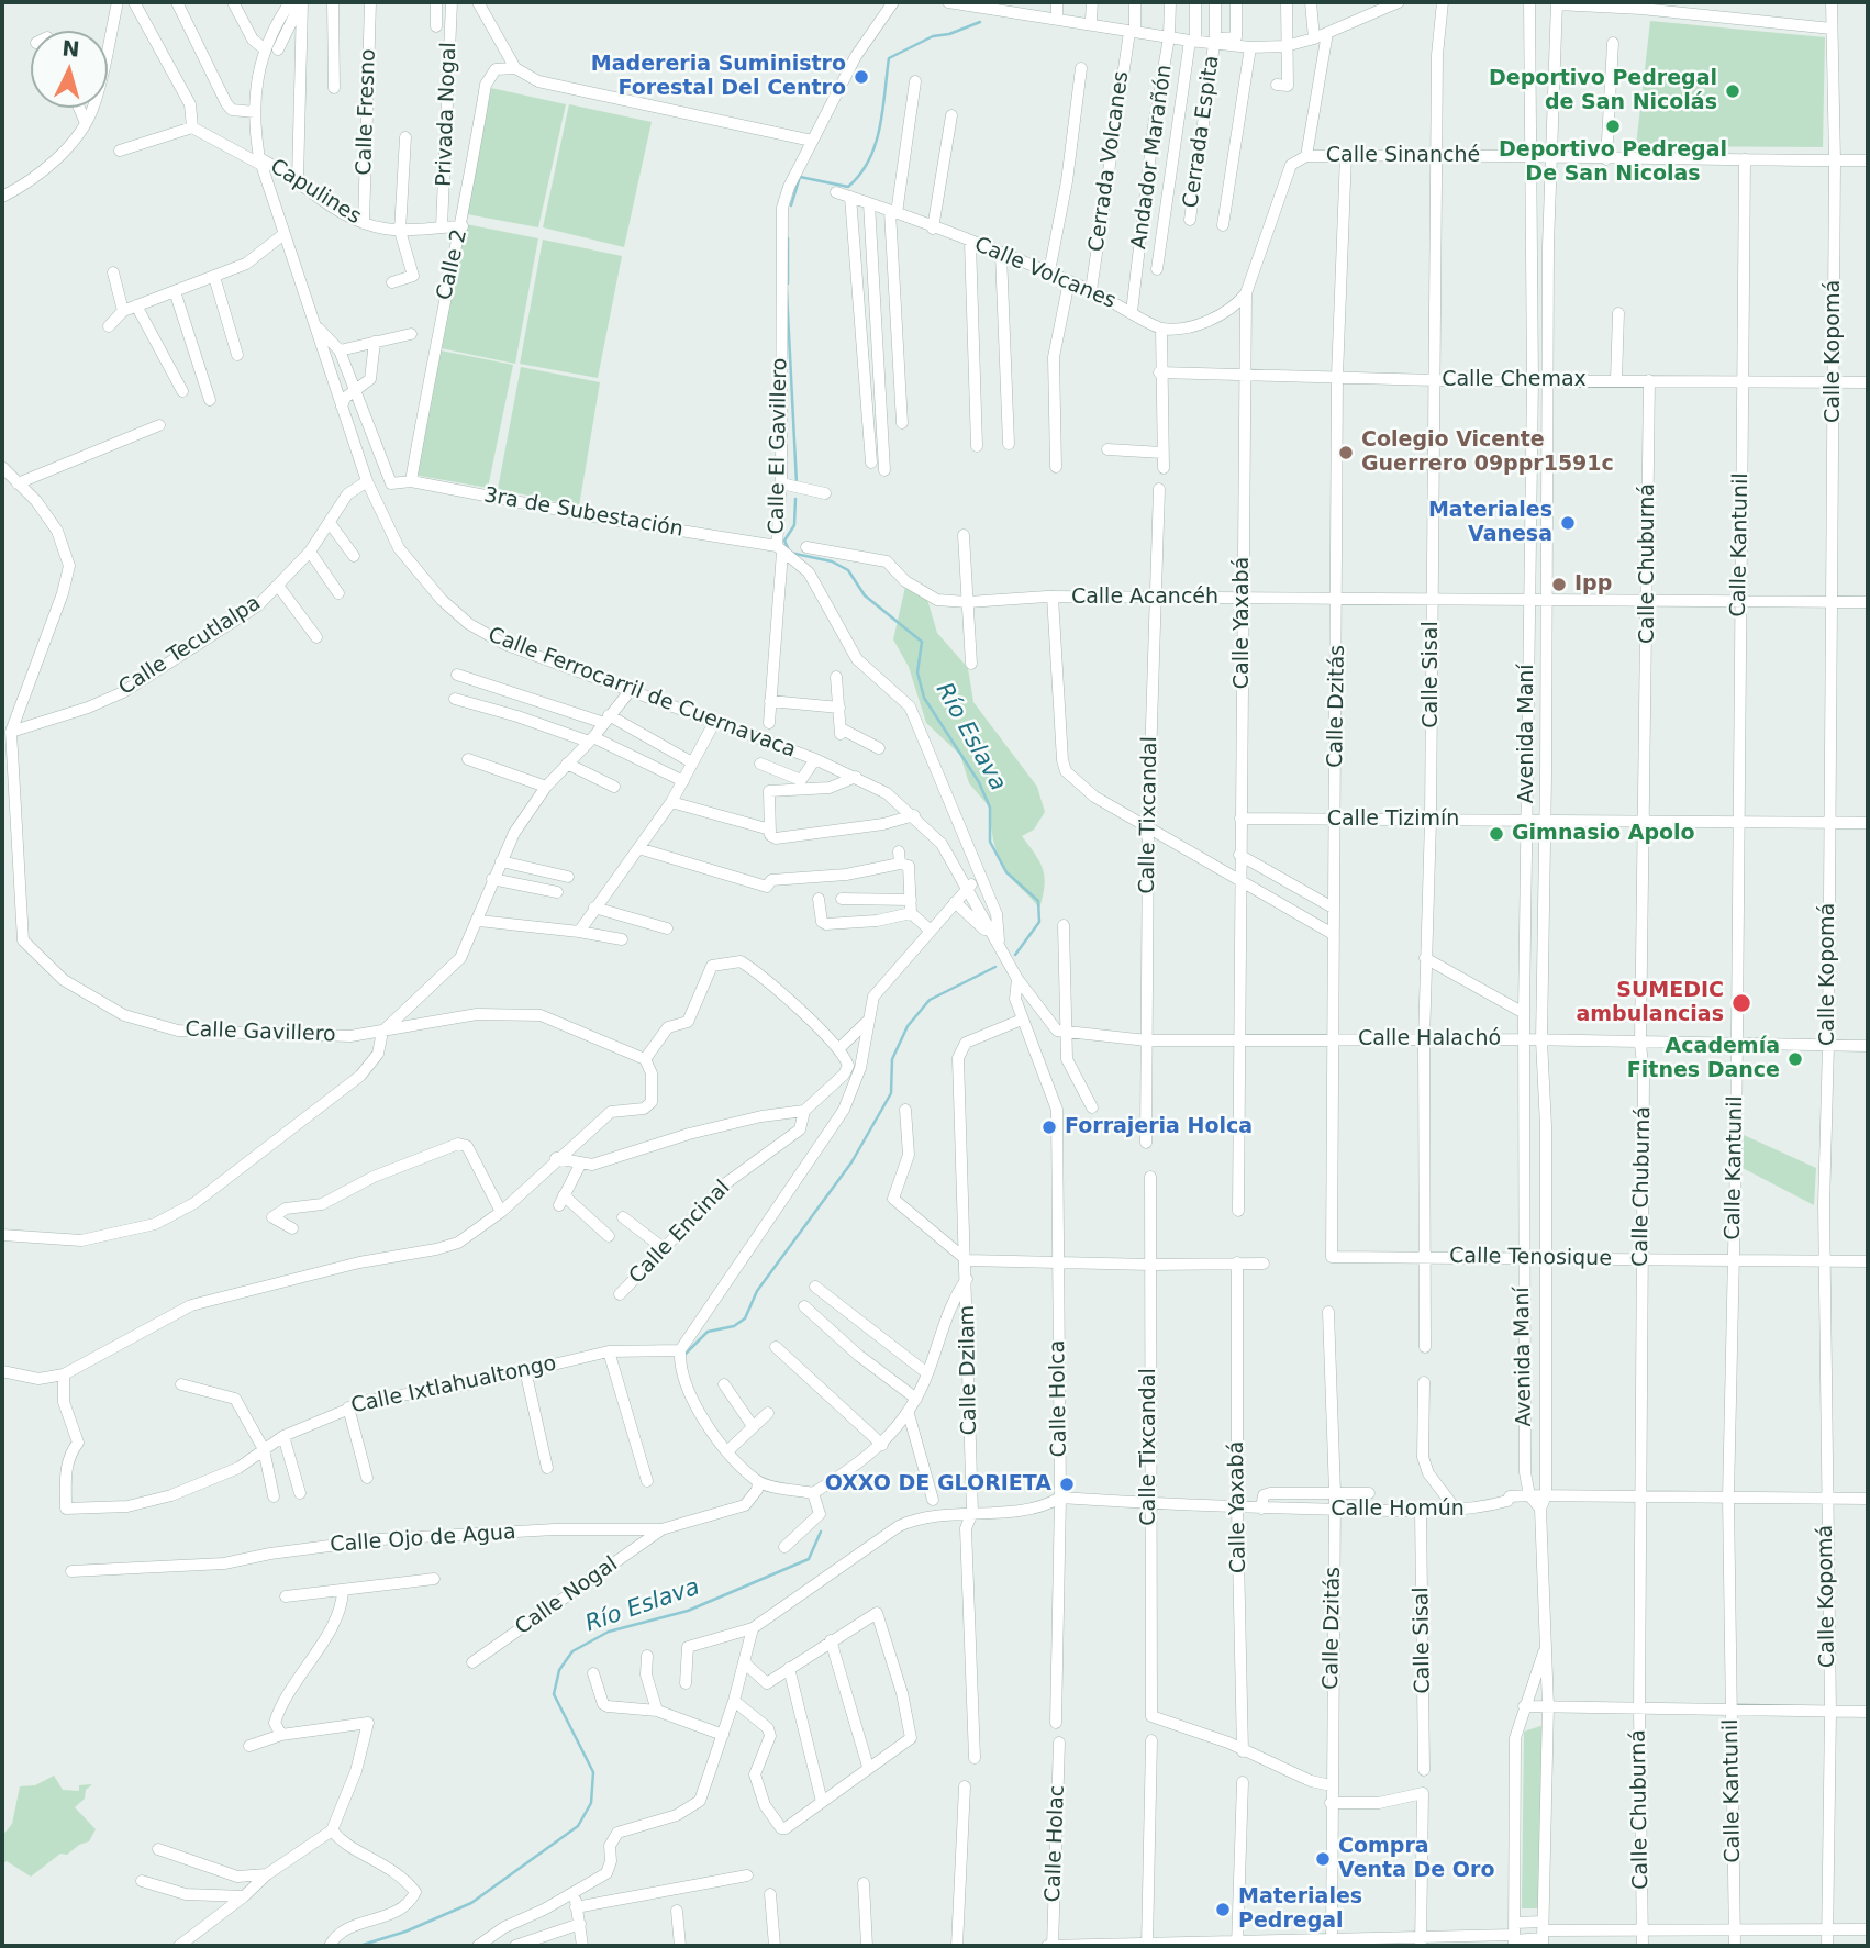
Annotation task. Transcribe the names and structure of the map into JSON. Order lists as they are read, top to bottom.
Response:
{
  "streets": {
    "street": [
      "Calle Fresno",
      "Privada Nogal",
      "Cerrada Espita",
      "Calle Sinanché",
      "Andador Marañón",
      "Cerrada Volcanes",
      "Capulines",
      "Calle 2",
      "Calle Volcanes",
      "Calle Kopomá",
      "Calle Chemax",
      "Calle El Gavillero",
      "3ra de Subestación",
      "Calle Kantunil",
      "Calle Chuburná",
      "Calle Acancéh",
      "Calle Yaxabá",
      "Calle Tecutlalpa",
      "Calle Sisal",
      "Calle Ferrocarril de Cuernavaca",
      "Calle Dzitás",
      "Avenida Maní",
      "Calle Tixcandal",
      "Calle Tizimín",
      "Calle Gavillero",
      "Calle Halachó",
      "Calle Encinal",
      "Calle Tenosique",
      "Calle Dzilam",
      "Calle Ixtlahualtongo",
      "Calle Holca",
      "Calle Homún",
      "Calle Ojo de Agua",
      "Calle Nogal",
      "Calle Holac"
    ]
  },
  "crossings": [
    ["Calle Fresno", "Capulines"],
    ["Privada Nogal", "Capulines"],
    ["Calle Sinanché", "Calle Kopomá"],
    ["Calle Sinanché", "Calle Kantunil"],
    ["Calle Sinanché", "Calle Yaxabá"],
    ["Calle Sinanché", "Calle Sisal"],
    ["Calle Sinanché", "Calle Dzitás"],
    ["Calle Sinanché", "Avenida Maní"],
    ["Andador Marañón", "Calle Volcanes"],
    ["Cerrada Volcanes", "Calle Volcanes"],
    ["Capulines", "Calle 2"],
    ["Capulines", "Calle Ferrocarril de Cuernavaca"],
    ["Calle 2", "3ra de Subestación"],
    ["Calle Kopomá", "Calle Chemax"],
    ["Calle Kopomá", "Calle Acancéh"],
    ["Calle Kopomá", "Calle Tizimín"],
    ["Calle Kopomá", "Calle Halachó"],
    ["Calle Kopomá", "Calle Tenosique"],
    ["Calle Kopomá", "Calle Homún"],
    ["Calle Chemax", "Calle Kantunil"],
    ["Calle Chemax", "Calle Chuburná"],
    ["Calle Chemax", "Calle Yaxabá"],
    ["Calle Chemax", "Calle Sisal"],
    ["Calle Chemax", "Calle Dzitás"],
    ["Calle Chemax", "Avenida Maní"],
    ["Calle El Gavillero", "3ra de Subestación"],
    ["Calle El Gavillero", "Calle Ferrocarril de Cuernavaca"],
    ["Calle Kantunil", "Calle Acancéh"],
    ["Calle Kantunil", "Calle Tizimín"],
    ["Calle Kantunil", "Calle Halachó"],
    ["Calle Kantunil", "Calle Tenosique"],
    ["Calle Kantunil", "Calle Homún"],
    ["Calle Chuburná", "Calle Acancéh"],
    ["Calle Chuburná", "Calle Tizimín"],
    ["Calle Chuburná", "Calle Halachó"],
    ["Calle Chuburná", "Calle Tenosique"],
    ["Calle Chuburná", "Calle Homún"],
    ["Calle Acancéh", "Calle Yaxabá"],
    ["Calle Acancéh", "Calle Sisal"],
    ["Calle Acancéh", "Calle Dzitás"],
    ["Calle Acancéh", "Avenida Maní"],
    ["Calle Acancéh", "Calle Tixcandal"],
    ["Calle Yaxabá", "Calle Tixcandal"],
    ["Calle Yaxabá", "Calle Tizimín"],
    ["Calle Yaxabá", "Calle Halachó"],
    ["Calle Yaxabá", "Calle Homún"],
    ["Calle Tecutlalpa", "Calle Ferrocarril de Cuernavaca"],
    ["Calle Tecutlalpa", "Calle Gavillero"],
    ["Calle Sisal", "Calle Tizimín"],
    ["Calle Sisal", "Calle Halachó"],
    ["Calle Sisal", "Calle Tenosique"],
    ["Calle Sisal", "Calle Homún"],
    ["Calle Dzitás", "Calle Tizimín"],
    ["Calle Dzitás", "Calle Halachó"],
    ["Calle Dzitás", "Calle Tenosique"],
    ["Calle Dzitás", "Calle Homún"],
    ["Avenida Maní", "Calle Tizimín"],
    ["Avenida Maní", "Calle Halachó"],
    ["Avenida Maní", "Calle Tenosique"],
    ["Avenida Maní", "Calle Homún"],
    ["Calle Tixcandal", "Calle Halachó"],
    ["Calle Tixcandal", "Calle Homún"],
    ["Calle Dzilam", "Calle Holca"],
    ["Calle Dzilam", "Calle Homún"],
    ["Calle Holca", "Calle Homún"],
    ["Calle Ojo de Agua", "Calle Nogal"]
  ],
  "water": ["Río Eslava"],
  "places": [
    "Madereria Suministro Forestal Del Centro",
    "Deportivo Pedregal de San Nicolás",
    "Deportivo Pedregal De San Nicolas",
    "Colegio Vicente Guerrero 09ppr1591c",
    "Materiales Vanesa",
    "Ipp",
    "Gimnasio Apolo",
    "SUMEDIC ambulancias",
    "Academía Fitnes Dance",
    "Forrajeria Holca",
    "OXXO DE GLORIETA",
    "Compra Venta De Oro",
    "Materiales Pedregal"
  ],
  "north": "top"
}
